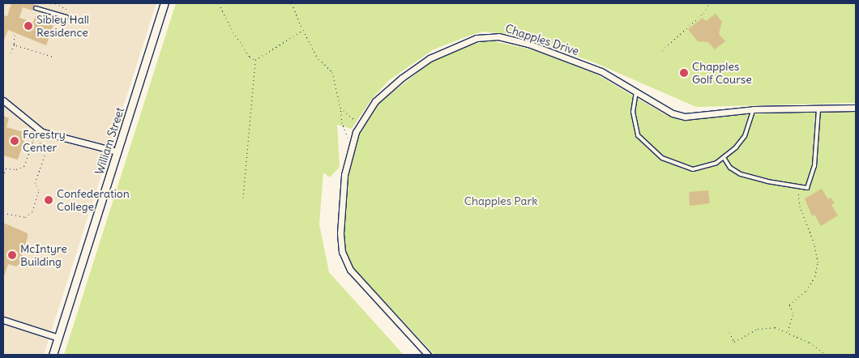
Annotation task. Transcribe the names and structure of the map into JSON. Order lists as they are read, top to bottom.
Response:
{
  "streets": {
    "street": ["Chapples Drive", "William Street"]
  },
  "parks": ["Chapples Park"],
  "places": [
    "Sibley Hall Residence",
    "Chapples Golf Course",
    "Forestry Center",
    "Confederation College",
    "McIntyre Building"
  ]
}
